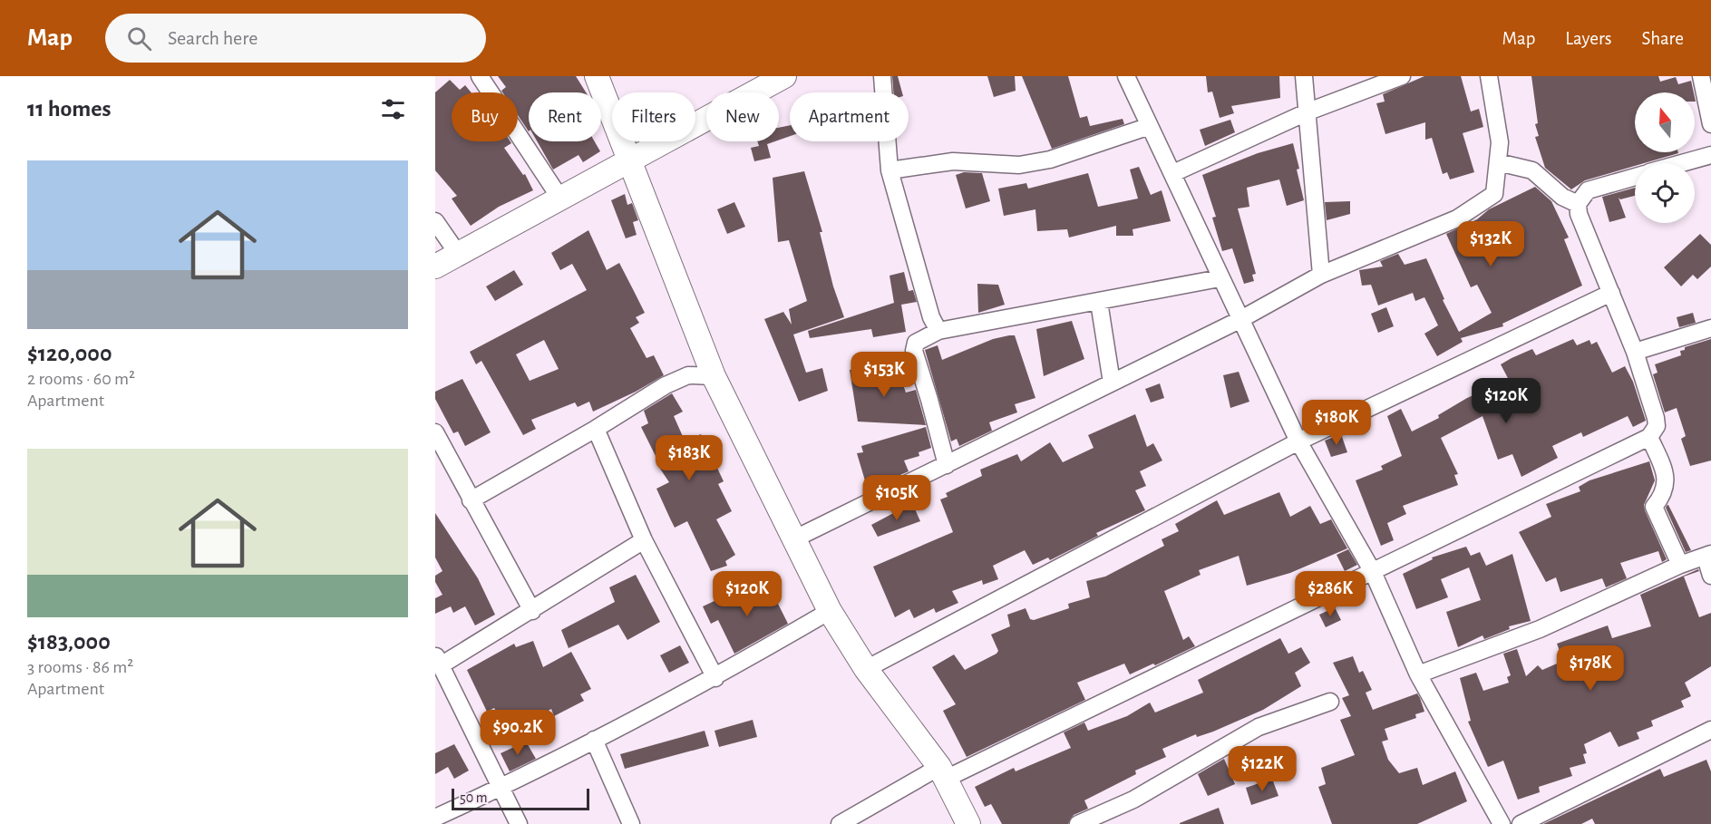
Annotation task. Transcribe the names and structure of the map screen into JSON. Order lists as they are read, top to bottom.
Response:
{
  "scale_bar": "50 m",
  "north": "top",
  "page": {
    "header": "Map",
    "search": "Search here",
    "nav": ["Map", "Layers", "Share"],
    "heading": "11 homes",
    "chip": [
      "Buy",
      "Rent",
      "Filters",
      "New",
      "Apartment"
    ],
    "list": [
      {
        "name": "$120,000",
        "note": "2 rooms · 60 m² · Apartment"
      },
      {
        "name": "$183,000",
        "note": "3 rooms · 86 m² · Apartment"
      }
    ],
    "price": [
      "$132K",
      "$153K",
      "$120K",
      "$180K",
      "$183K",
      "$105K",
      "$120K",
      "$286K",
      "$178K",
      "$90.2K",
      "$122K"
    ],
    "scale": "50 m"
  }
}
